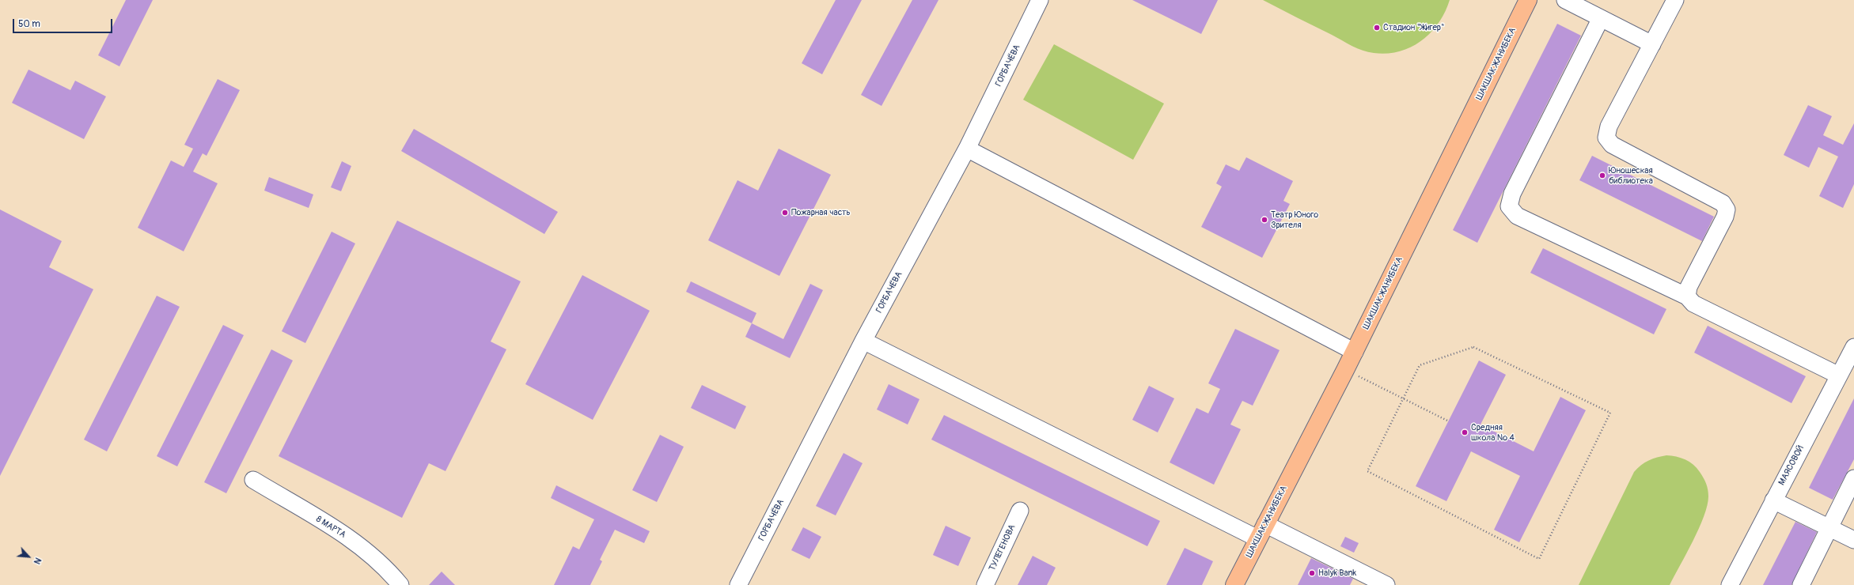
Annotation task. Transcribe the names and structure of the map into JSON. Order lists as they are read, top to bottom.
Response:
{
  "streets": {
    "main road": ["ШАКШАК ЖАНИБЕКА"],
    "street": [
      "ГОРБАЧЁВА",
      "МАЯСОВОЙ",
      "8 МАРТА",
      "ТУЛЕГЕНОВА"
    ]
  },
  "places": [
    "Стадион \"Жигер\"",
    "Юношеская библиотека",
    "Пожарная часть",
    "Театр Юного Зрителя",
    "Средняя школа № 4",
    "Halyk Bank"
  ],
  "scale_bar": "50 m",
  "north": "bottom right"
}
